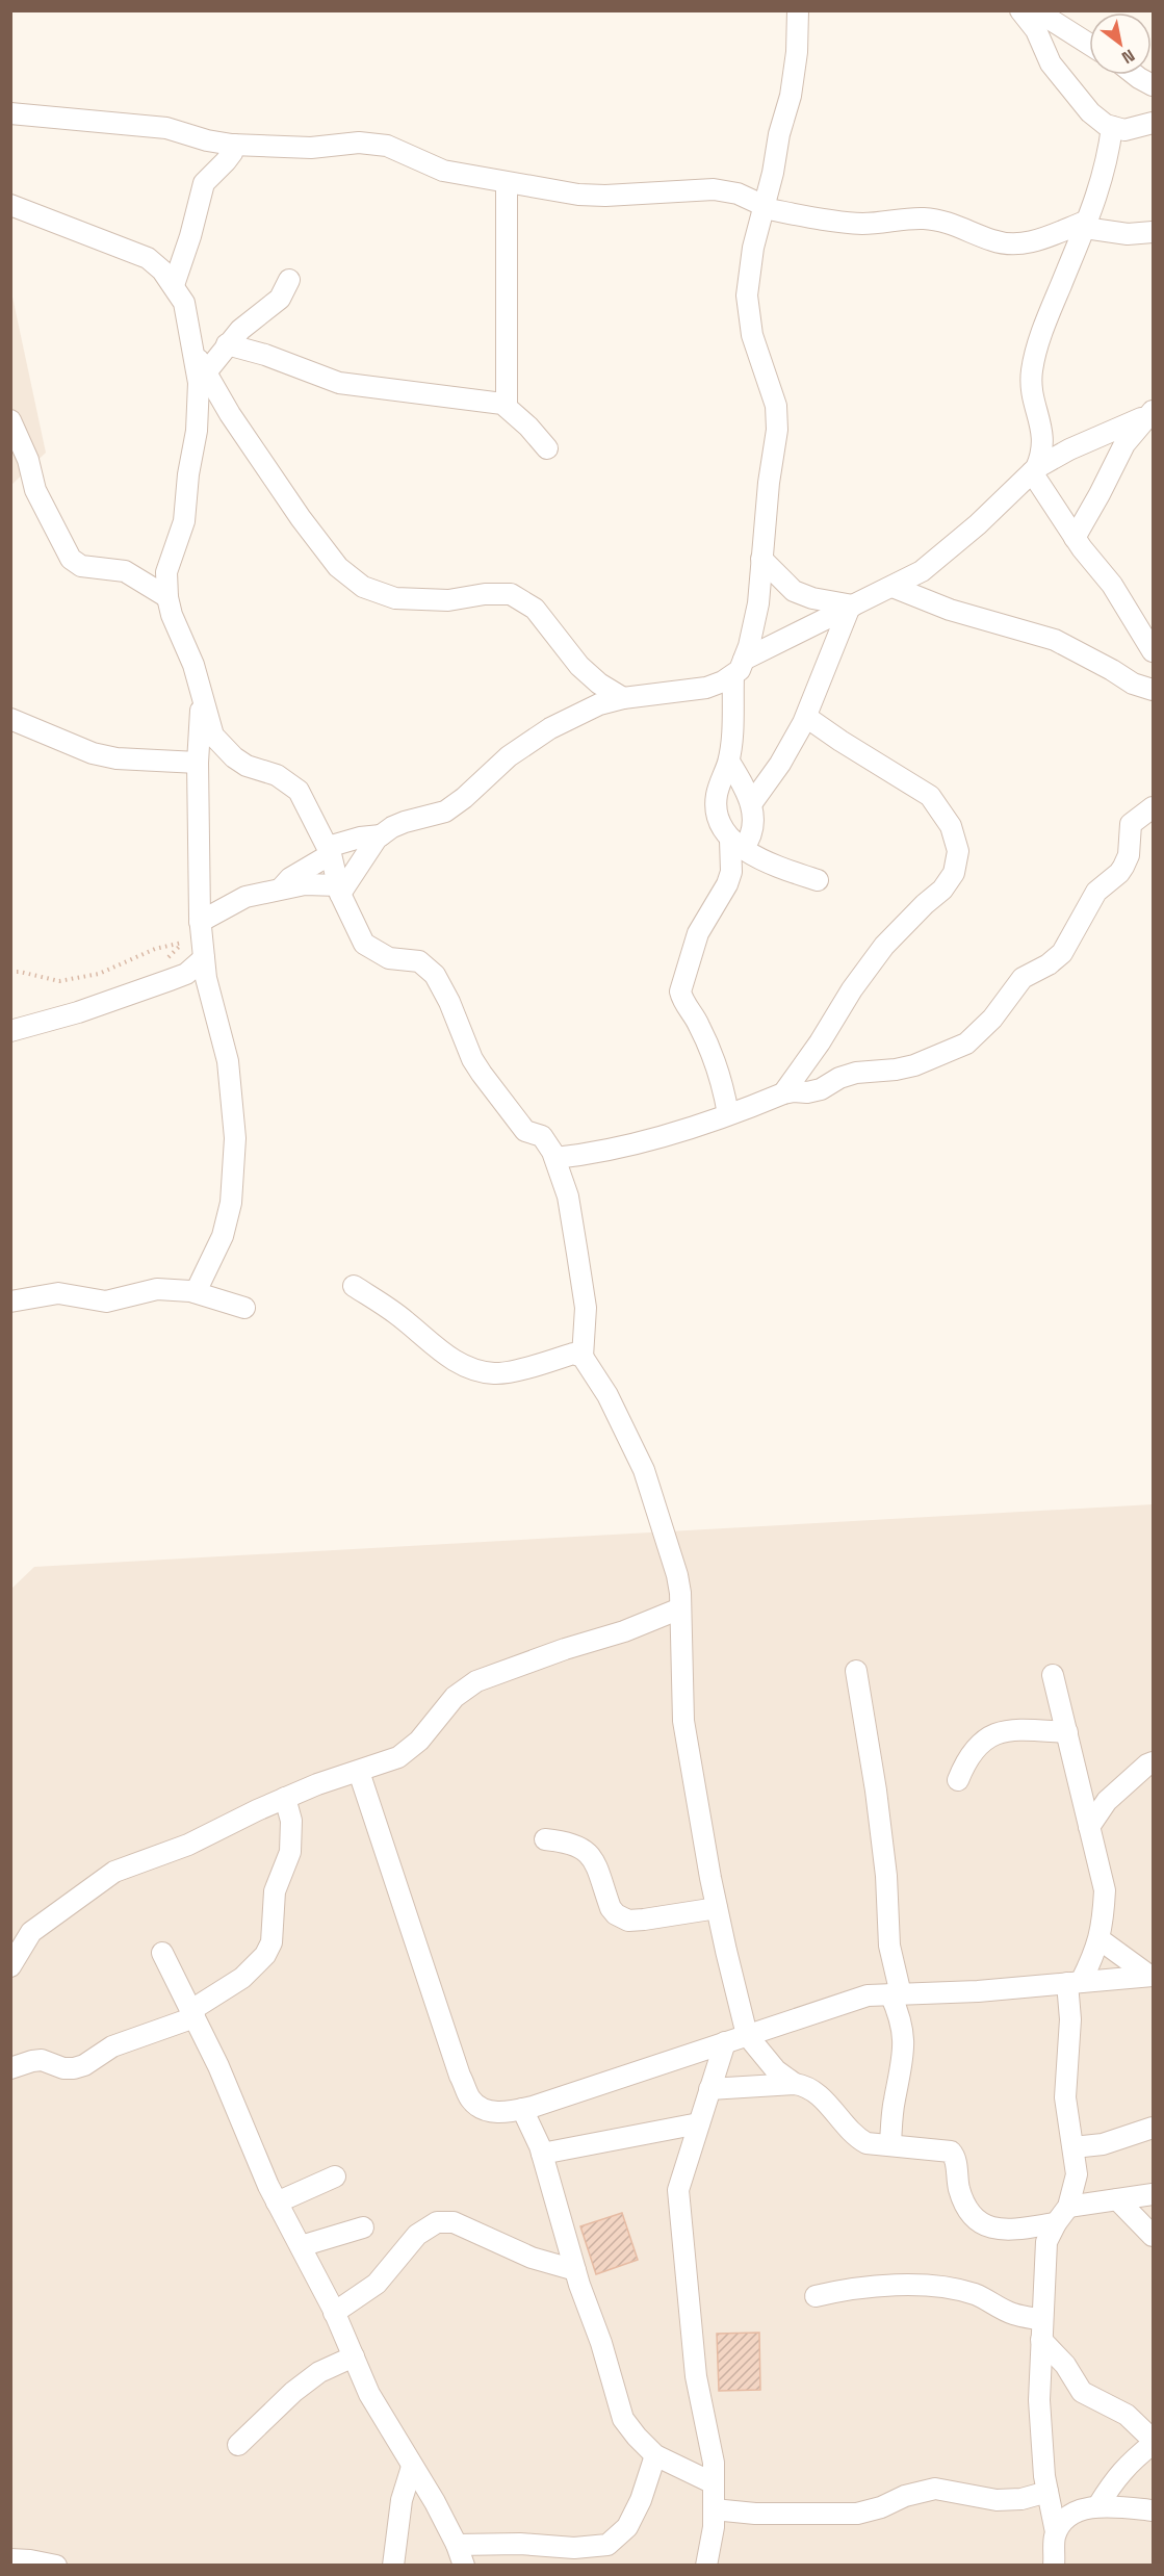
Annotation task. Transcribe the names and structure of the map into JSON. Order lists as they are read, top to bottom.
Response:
{
  "north": "bottom right"
}
